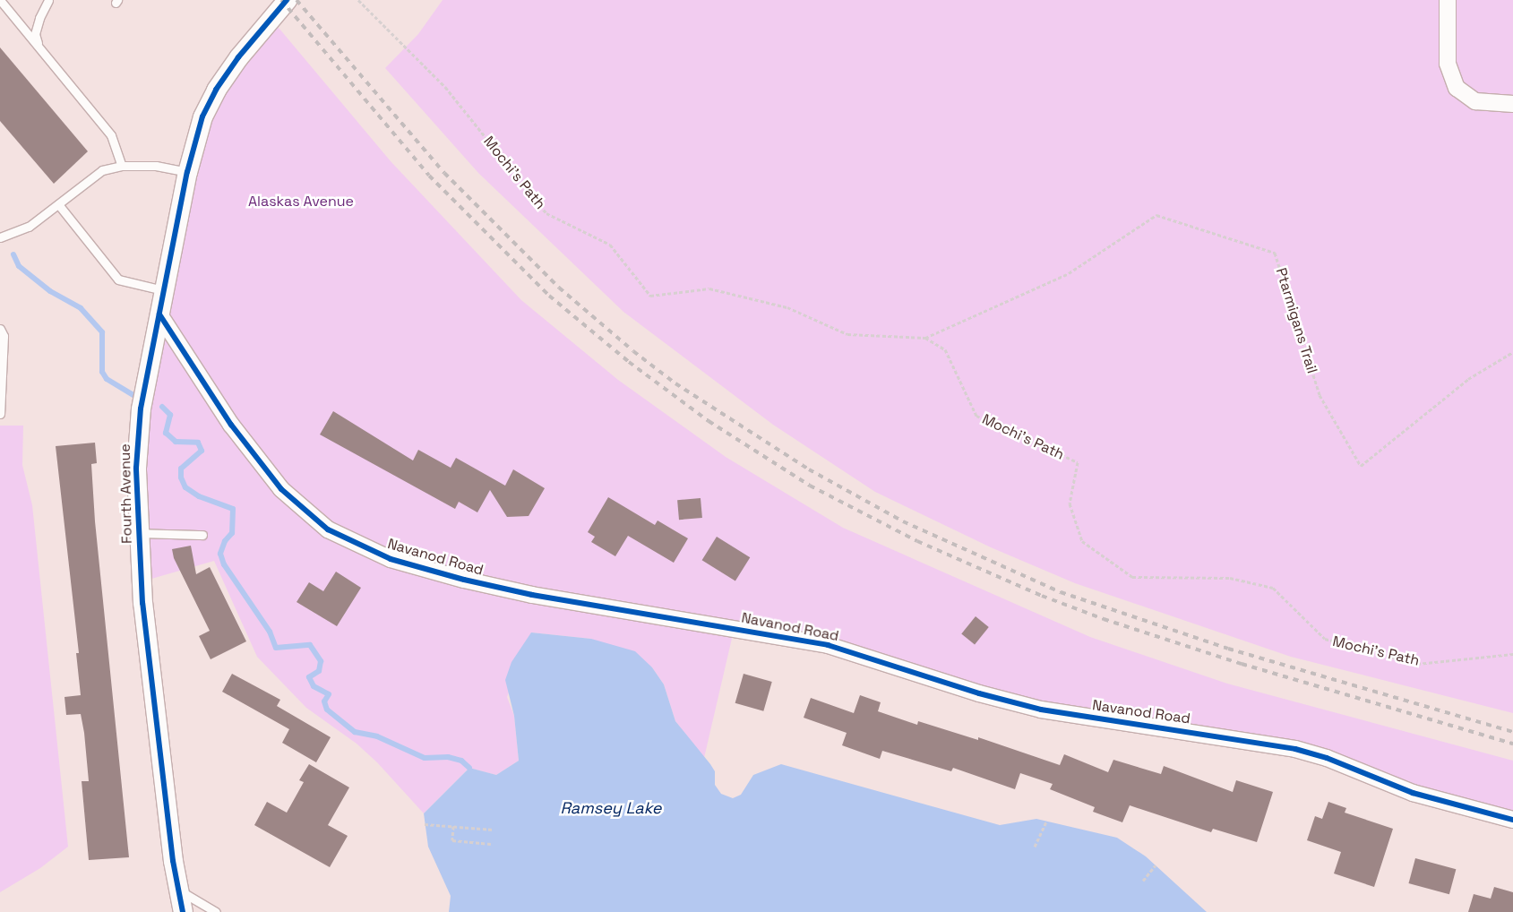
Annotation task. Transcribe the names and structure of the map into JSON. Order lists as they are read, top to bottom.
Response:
{
  "streets": {
    "street": ["Fourth Avenue", "Navanod Road"],
    "path": ["Mochi's Path", "Ptarmigans Trail"]
  },
  "crossings": [
    ["Mochi's Path", "Ptarmigans Trail"],
    ["Fourth Avenue", "Navanod Road"]
  ],
  "water": ["Ramsey Lake"],
  "parks": ["Alaskas Avenue"]
}
